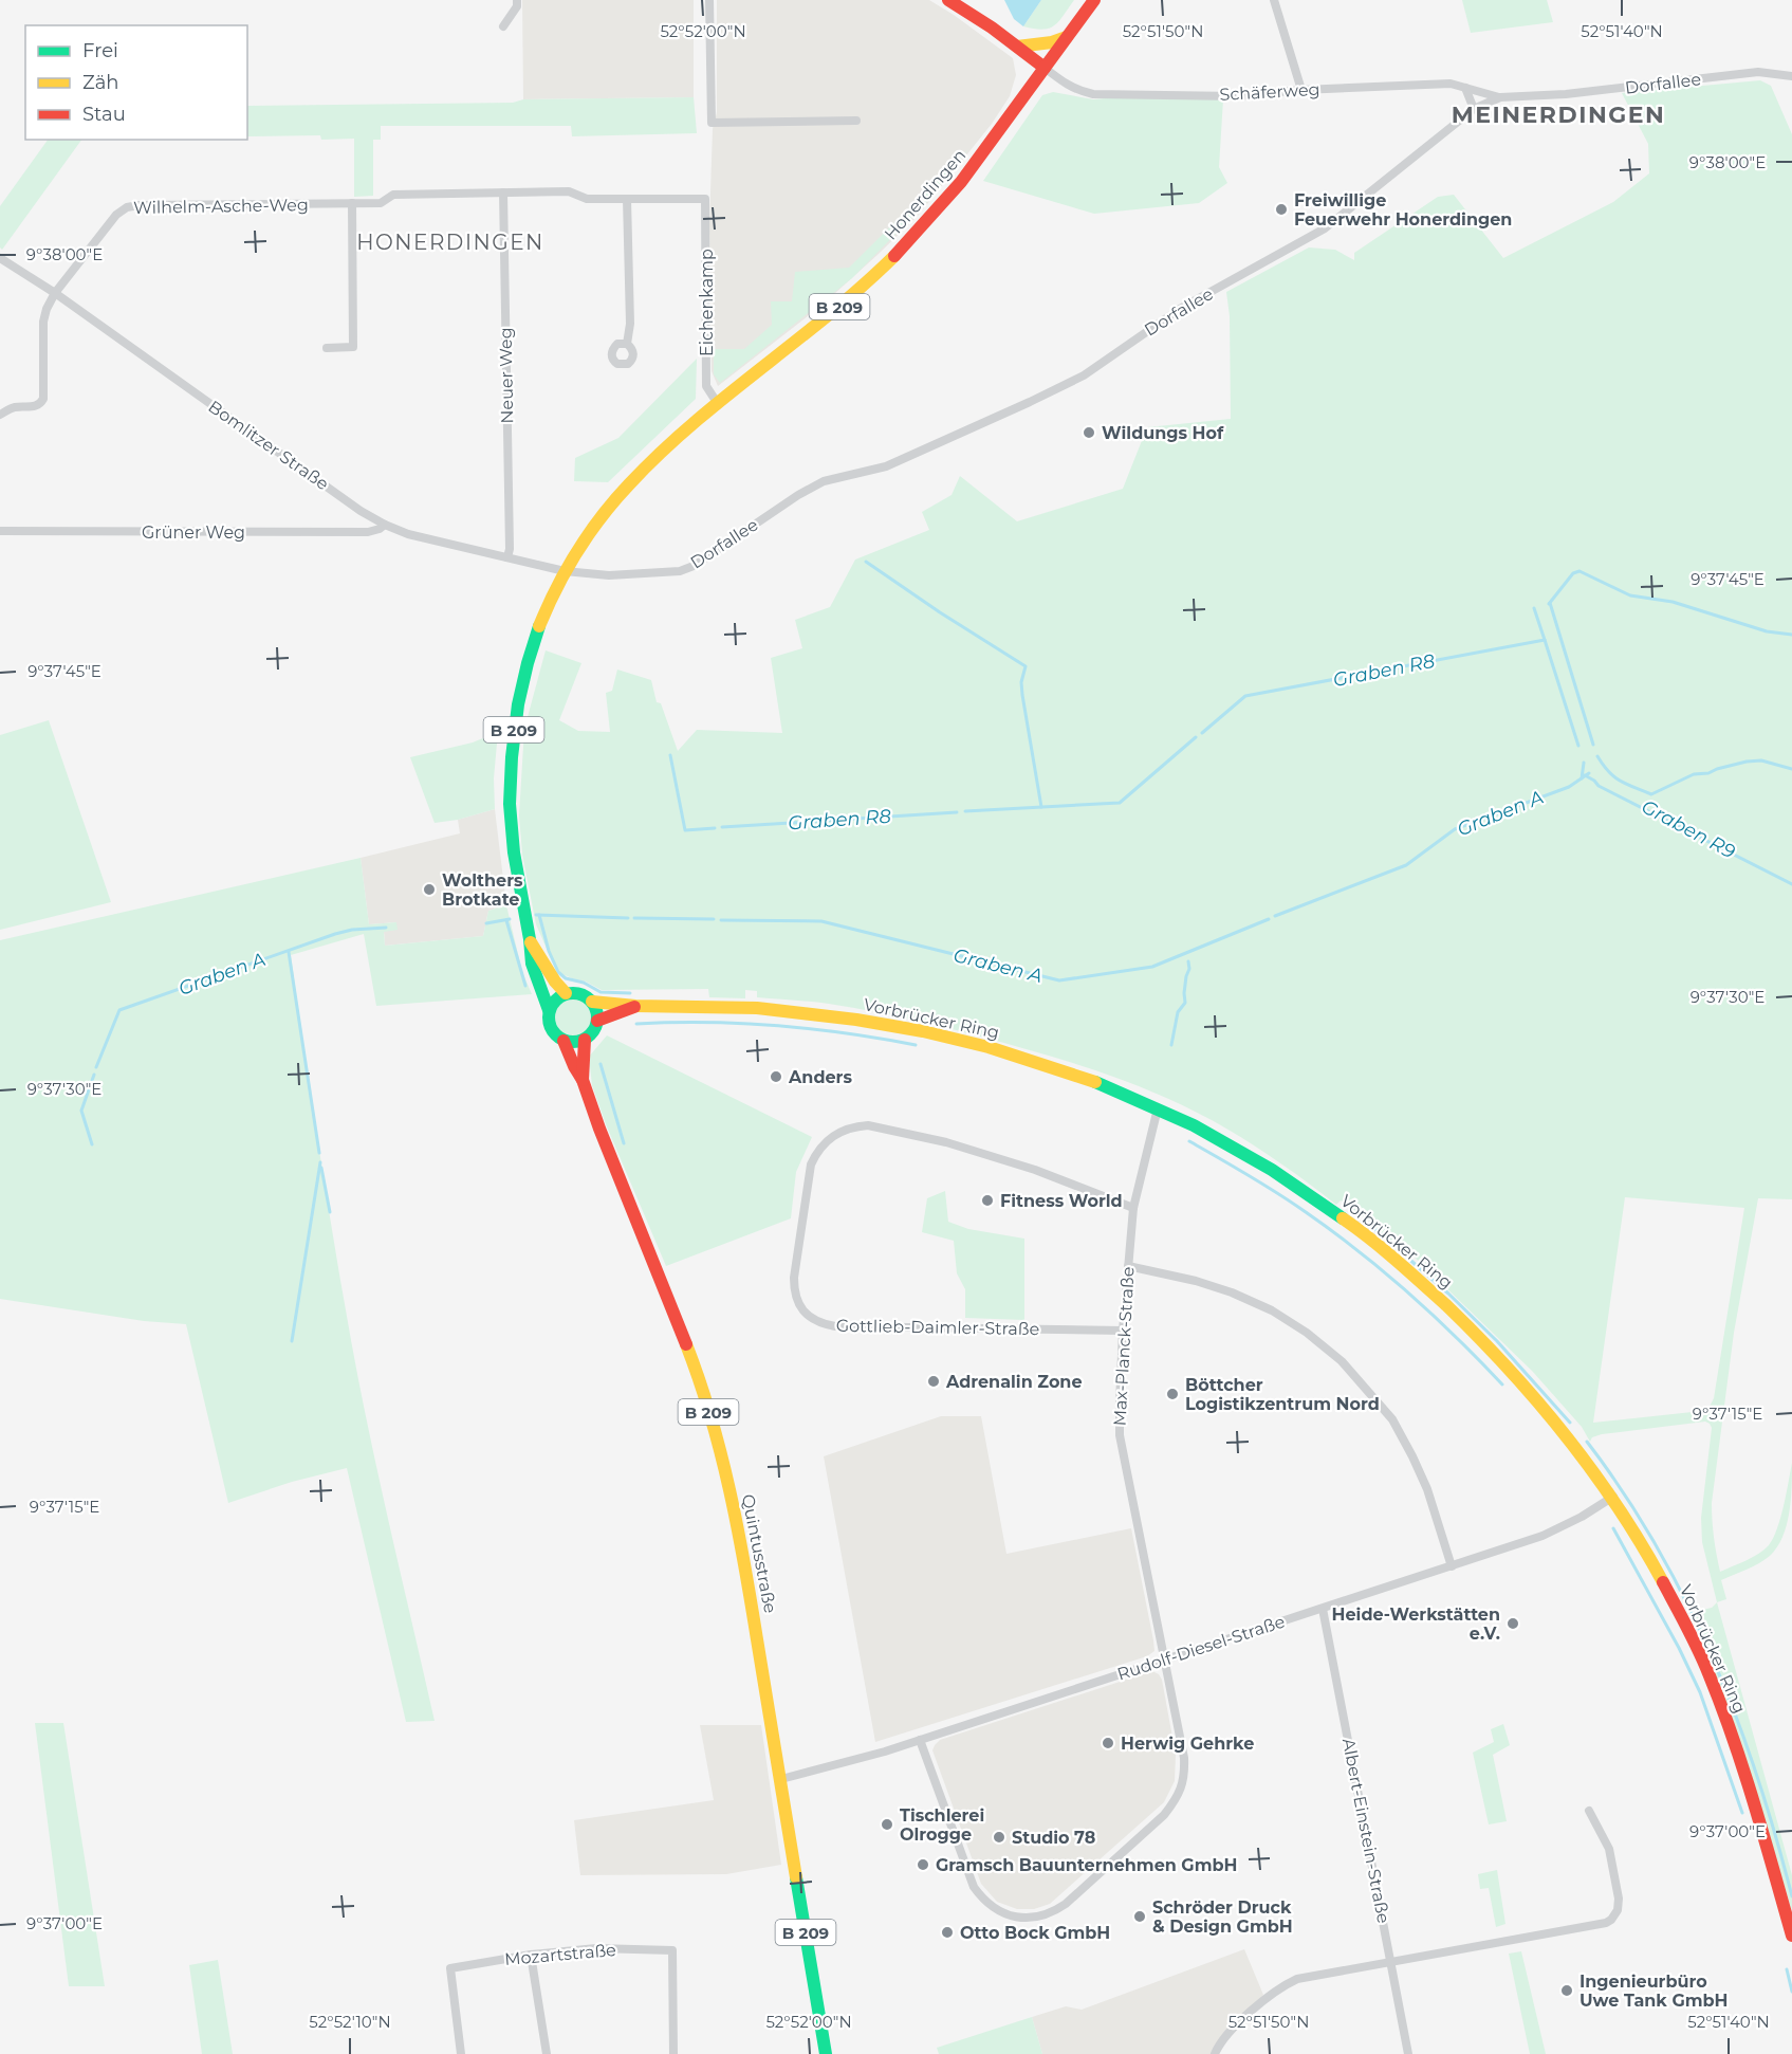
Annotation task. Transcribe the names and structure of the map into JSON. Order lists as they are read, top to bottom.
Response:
{
  "streets": {
    "main road": [
      "Honerdingen",
      "B 209",
      "Vorbrücker Ring",
      "Quintusstraße"
    ],
    "street": [
      "Dorfallee",
      "Schäferweg",
      "Wilhelm-Asche-Weg",
      "Eichenkamp",
      "Neuer Weg",
      "Bomlitzer Straße",
      "Grüner Weg",
      "Gottlieb-Daimler-Straße",
      "Max-Planck-Straße",
      "Rudolf-Diesel-Straße",
      "Albert-Einstein-Straße",
      "Mozartstraße"
    ]
  },
  "crossings": [
    ["Dorfallee", "Schäferweg"],
    ["Dorfallee", "B 209"],
    ["Dorfallee", "Bomlitzer Straße"],
    ["Schäferweg", "Honerdingen"],
    ["Honerdingen", "Eichenkamp"],
    ["Honerdingen", "B 209"],
    ["Wilhelm-Asche-Weg", "Eichenkamp"],
    ["Wilhelm-Asche-Weg", "Neuer Weg"],
    ["Wilhelm-Asche-Weg", "Bomlitzer Straße"],
    ["Eichenkamp", "B 209"],
    ["B 209", "Bomlitzer Straße"],
    ["B 209", "Vorbrücker Ring"],
    ["B 209", "Quintusstraße"],
    ["Neuer Weg", "Bomlitzer Straße"],
    ["Bomlitzer Straße", "Grüner Weg"],
    ["Vorbrücker Ring", "Max-Planck-Straße"],
    ["Vorbrücker Ring", "Quintusstraße"],
    ["Vorbrücker Ring", "Rudolf-Diesel-Straße"],
    ["Gottlieb-Daimler-Straße", "Max-Planck-Straße"],
    ["Max-Planck-Straße", "Rudolf-Diesel-Straße"],
    ["Quintusstraße", "Rudolf-Diesel-Straße"],
    ["Rudolf-Diesel-Straße", "Albert-Einstein-Straße"]
  ],
  "districts": ["MEINERDINGEN", "HONERDINGEN"],
  "water": ["Graben R8", "Graben A", "Graben R9"],
  "places": [
    "Freiwillige Feuerwehr Honerdingen",
    "Wildungs Hof",
    "Wolthers Brotkate",
    "Anders",
    "Fitness World",
    "Adrenalin Zone",
    "Böttcher Logistikzentrum Nord",
    "Heide-Werkstätten e.V.",
    "Herwig Gehrke",
    "Tischlerei Olrogge",
    "Studio 78",
    "Gramsch Bauunternehmen GmbH",
    "Schröder Druck & Design GmbH",
    "Otto Bock GmbH",
    "Ingenieurbüro Uwe Tank GmbH"
  ],
  "legend": ["Frei", "Zäh", "Stau"],
  "coordinates": [
    "52°52'00\"N",
    "52°51'50\"N",
    "52°51'40\"N",
    "9°38'00\"E",
    "9°37'45\"E",
    "9°37'30\"E",
    "9°37'15\"E",
    "9°37'00\"E",
    "52°52'10\"N"
  ]
}
